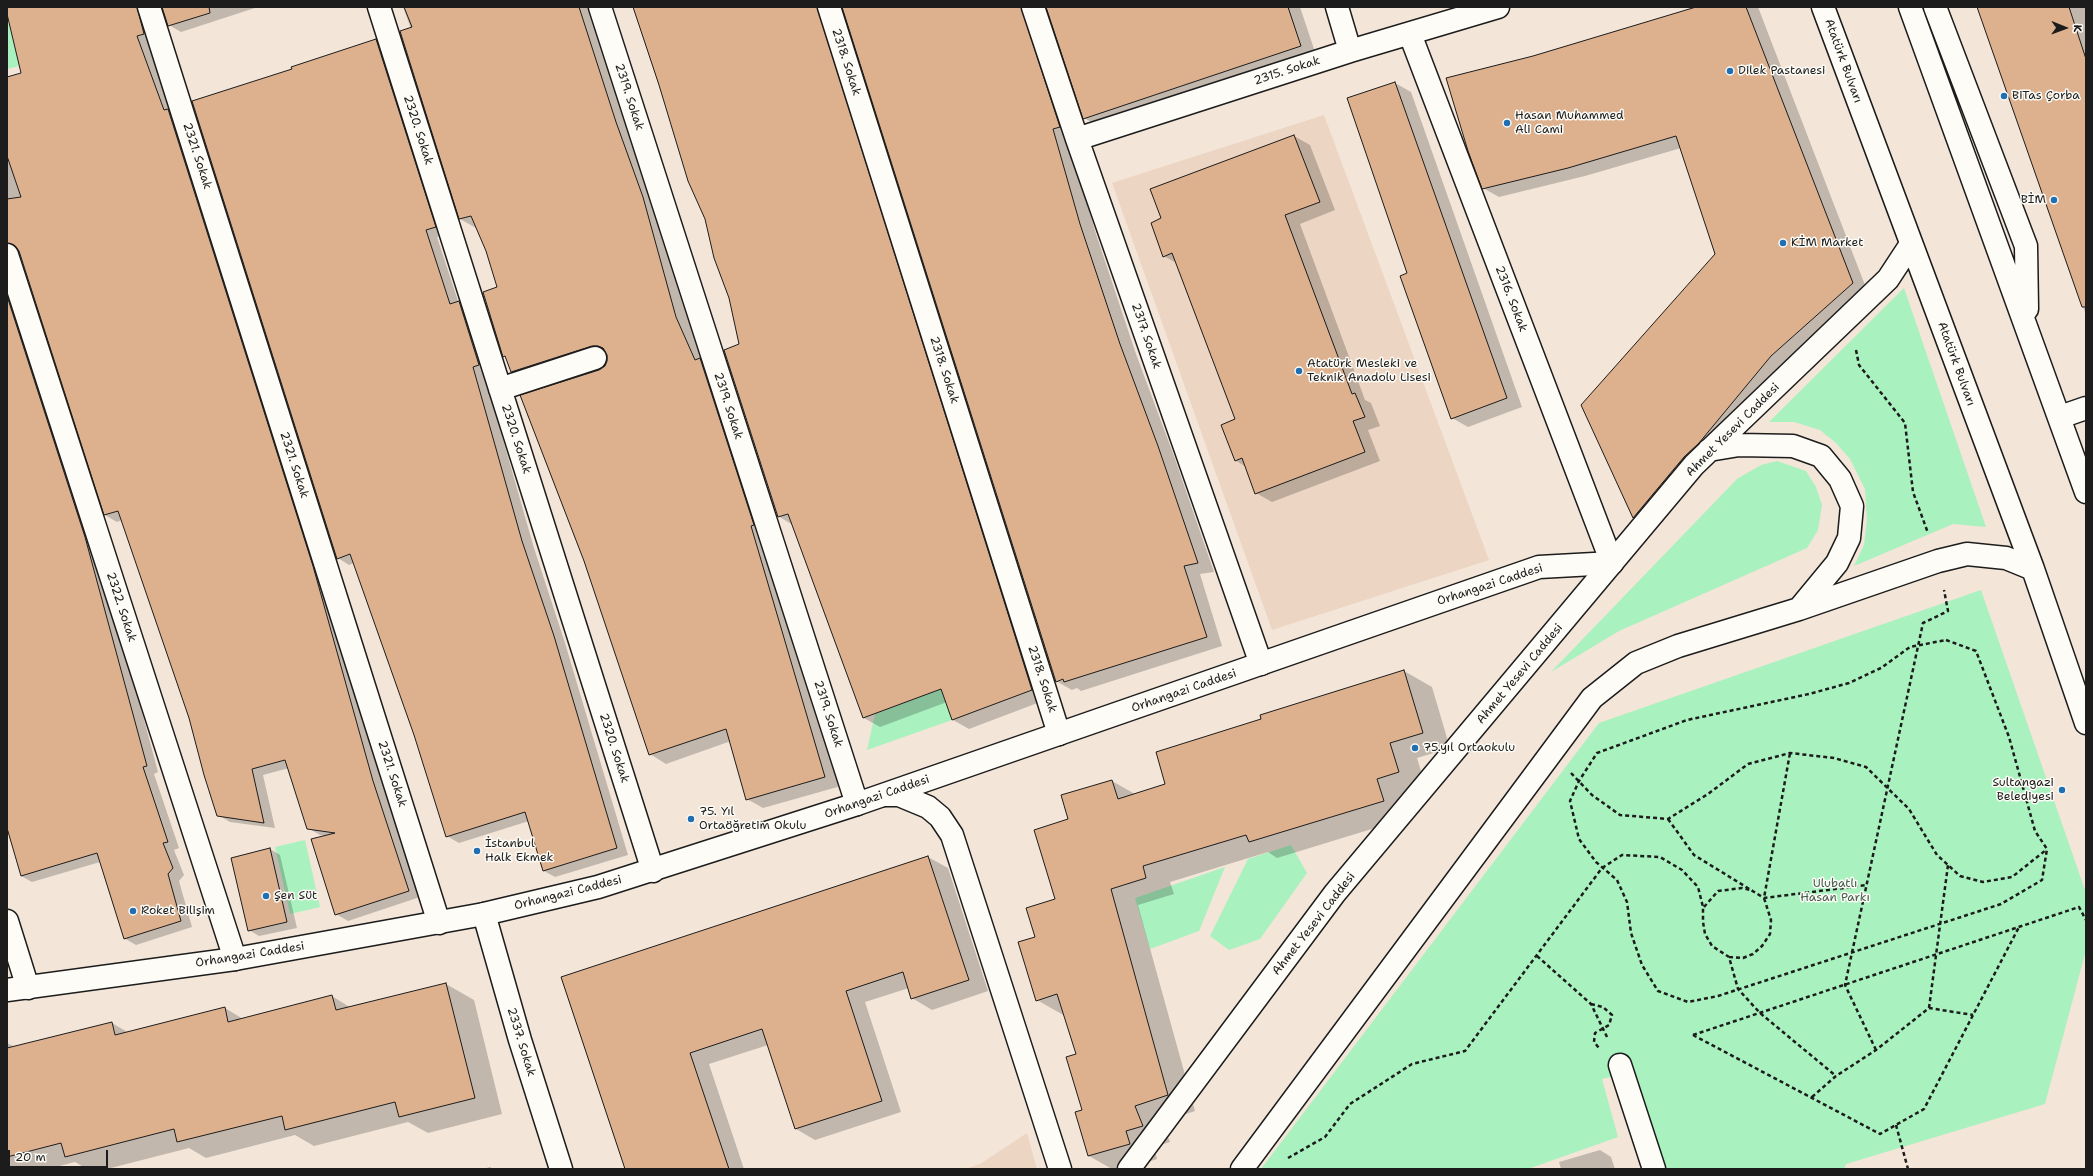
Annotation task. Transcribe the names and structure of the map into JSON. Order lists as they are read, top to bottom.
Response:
{
  "streets": {
    "street": [
      "Atatürk Bulvarı",
      "2318. Sokak",
      "2315. Sokak",
      "2319. Sokak",
      "2320. Sokak",
      "2321. Sokak",
      "2316. Sokak",
      "2317. Sokak",
      "Ahmet Yesevi Caddesi",
      "Orhangazi Caddesi",
      "2322. Sokak",
      "2337. Sokak"
    ]
  },
  "crossings": [
    ["Atatürk Bulvarı", "Ahmet Yesevi Caddesi"],
    ["2318. Sokak", "Orhangazi Caddesi"],
    ["2315. Sokak", "2316. Sokak"],
    ["2315. Sokak", "2317. Sokak"],
    ["2319. Sokak", "Orhangazi Caddesi"],
    ["2320. Sokak", "Orhangazi Caddesi"],
    ["2321. Sokak", "Orhangazi Caddesi"],
    ["2316. Sokak", "Ahmet Yesevi Caddesi"],
    ["2316. Sokak", "Orhangazi Caddesi"],
    ["2317. Sokak", "Orhangazi Caddesi"],
    ["Ahmet Yesevi Caddesi", "Orhangazi Caddesi"],
    ["Orhangazi Caddesi", "2322. Sokak"],
    ["Orhangazi Caddesi", "2337. Sokak"]
  ],
  "parks": ["Ulubatlı Hasan Parkı"],
  "places": [
    "Dilek Pastanesi",
    "BiTas Çorba",
    "Hasan Muhammed Ali Cami",
    "BİM",
    "KİM Market",
    "Atatürk Mesleki ve Teknik Anadolu Lisesi",
    "75.yıl Ortaokulu",
    "Sultangazi Belediyesi",
    "75. Yıl Ortaöğretim Okulu",
    "İstanbul Halk Ekmek",
    "Şen Süt",
    "Roket Bilişim"
  ],
  "scale_bar": "20 m",
  "north": "right"
}
